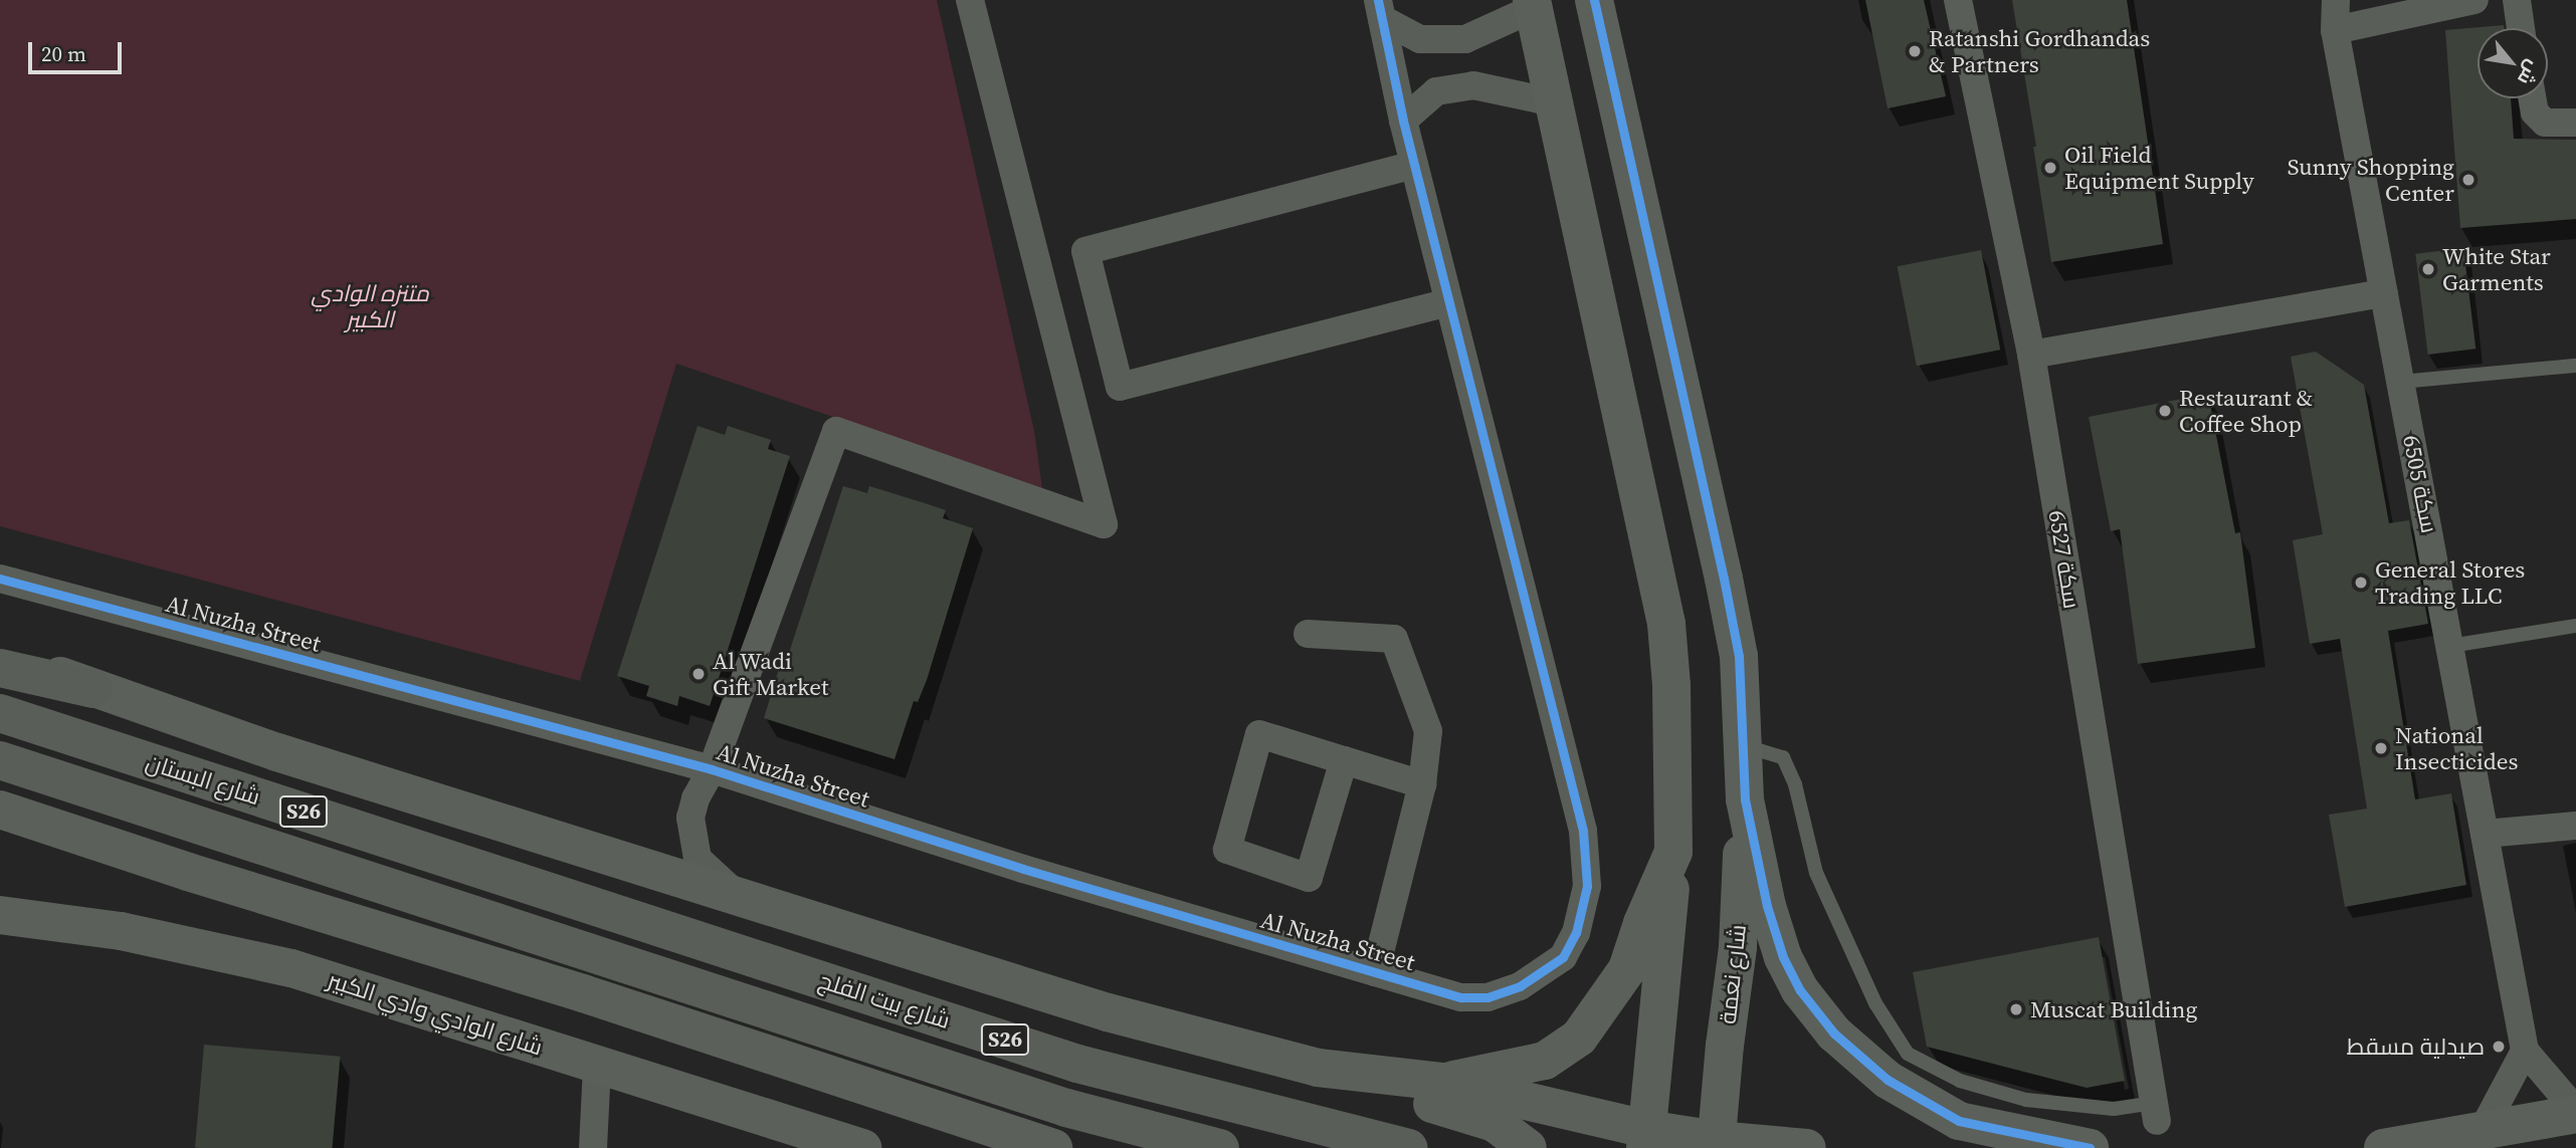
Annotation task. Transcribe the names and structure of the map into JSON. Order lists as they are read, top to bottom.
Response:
{
  "streets": {
    "main road": ["شارع البستان", "S26", "شارع بيت الفلج"],
    "street": [
      "سكة 6505",
      "سكة 6527",
      "Al Nuzha Street",
      "شارع نعمة",
      "شارع الوادي وادي الكبير"
    ]
  },
  "crossings": [
    ["شارع البستان", "شارع بيت الفلج"]
  ],
  "parks": ["متنزه الوادي الكبير"],
  "places": [
    "Ratanshi Gordhandas & Partners",
    "Oil Field Equipment Supply",
    "Sunny Shopping Center",
    "White Star Garments",
    "Restaurant & Coffee Shop",
    "General Stores Trading LLC",
    "Al Wadi Gift Market",
    "National Insecticides",
    "Muscat Building",
    "صيدلية مسقط"
  ],
  "scale_bar": "20 m",
  "north": "bottom right"
}
